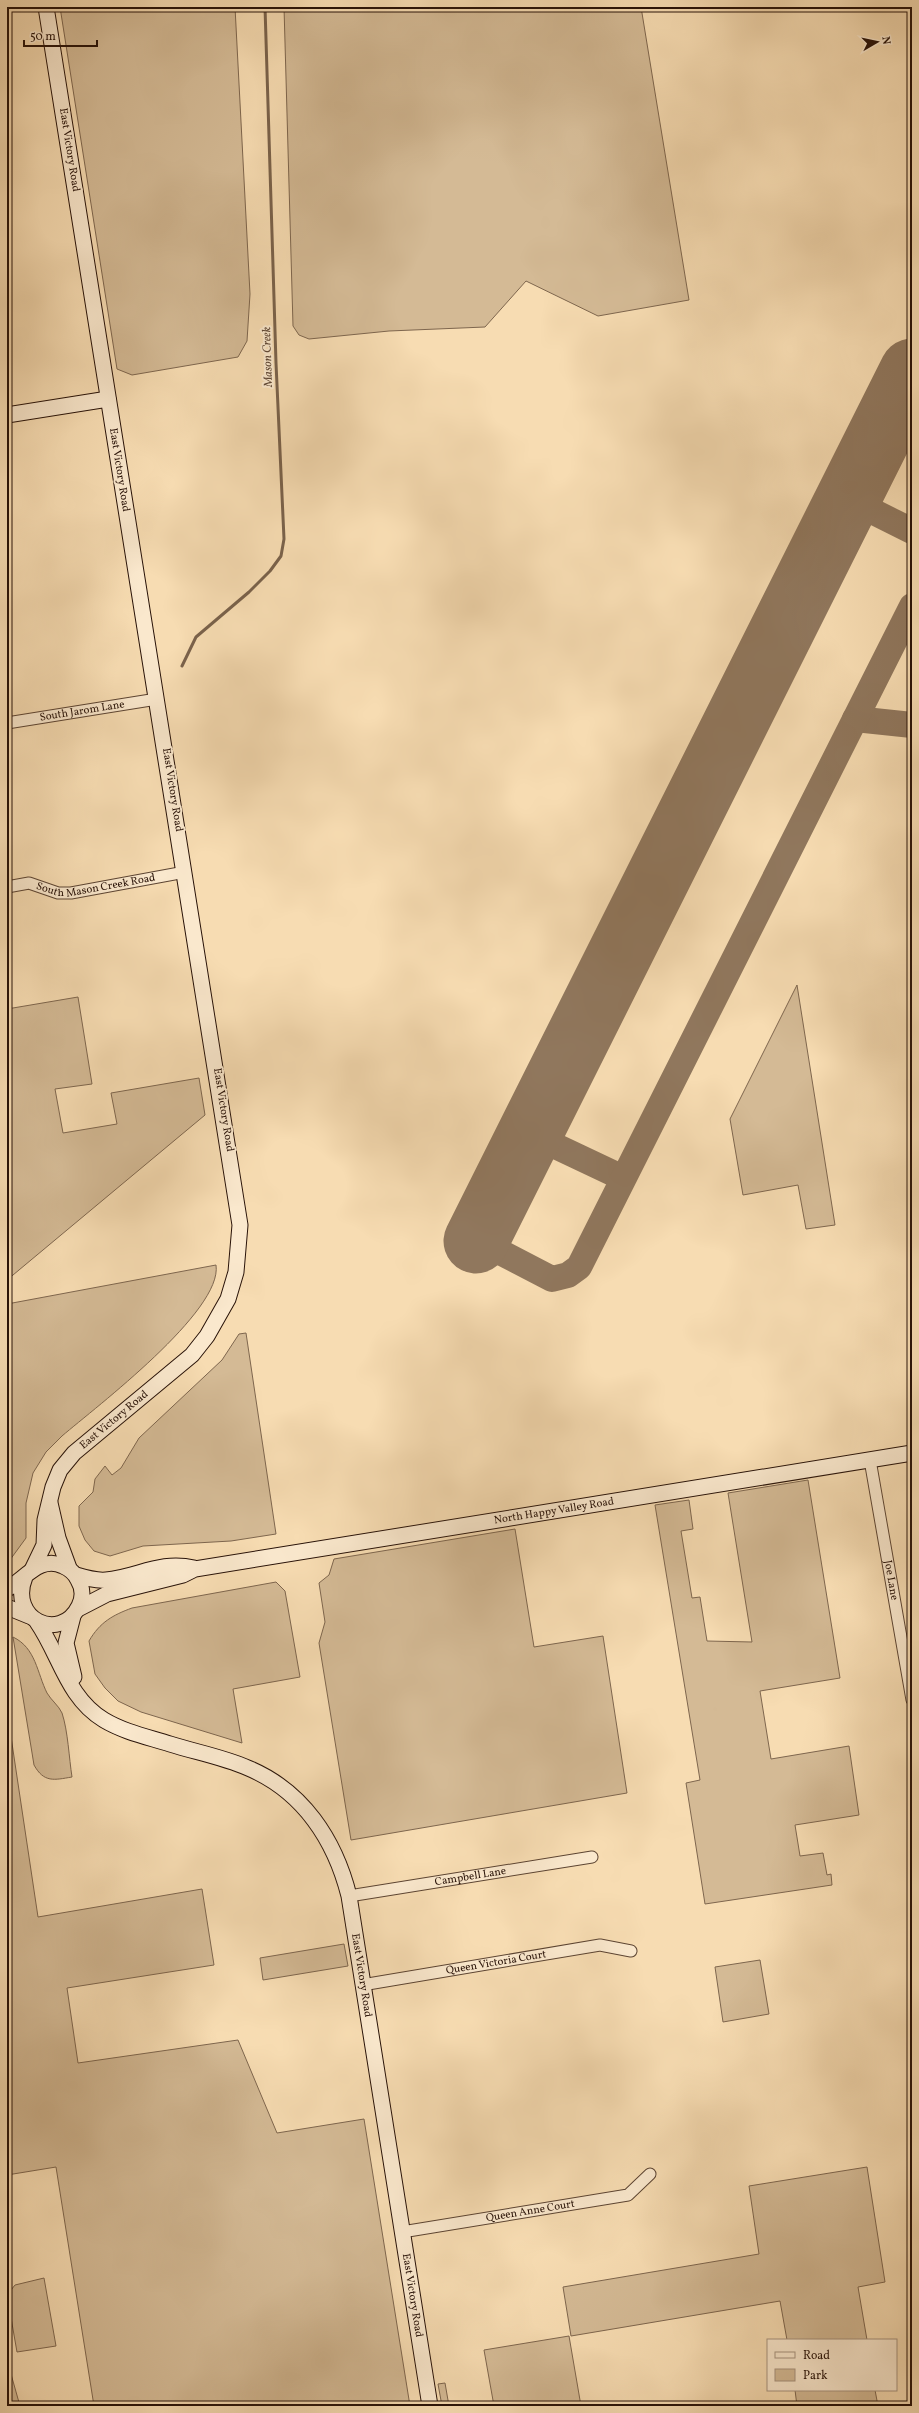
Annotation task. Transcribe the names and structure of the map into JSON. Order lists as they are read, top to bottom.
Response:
{
  "streets": {
    "street": [
      "East Victory Road",
      "South Jarom Lane",
      "South Mason Creek Road",
      "North Happy Valley Road",
      "Joe Lane",
      "Campbell Lane",
      "Queen Victoria Court",
      "Queen Anne Court"
    ]
  },
  "crossings": [
    ["East Victory Road", "South Jarom Lane"],
    ["East Victory Road", "South Mason Creek Road"],
    ["East Victory Road", "North Happy Valley Road"],
    ["East Victory Road", "Campbell Lane"],
    ["East Victory Road", "Queen Victoria Court"],
    ["East Victory Road", "Queen Anne Court"],
    ["North Happy Valley Road", "Joe Lane"]
  ],
  "water": ["Mason Creek"],
  "legend": ["Road", "Park"],
  "scale_bar": "50 m",
  "north": "right"
}
